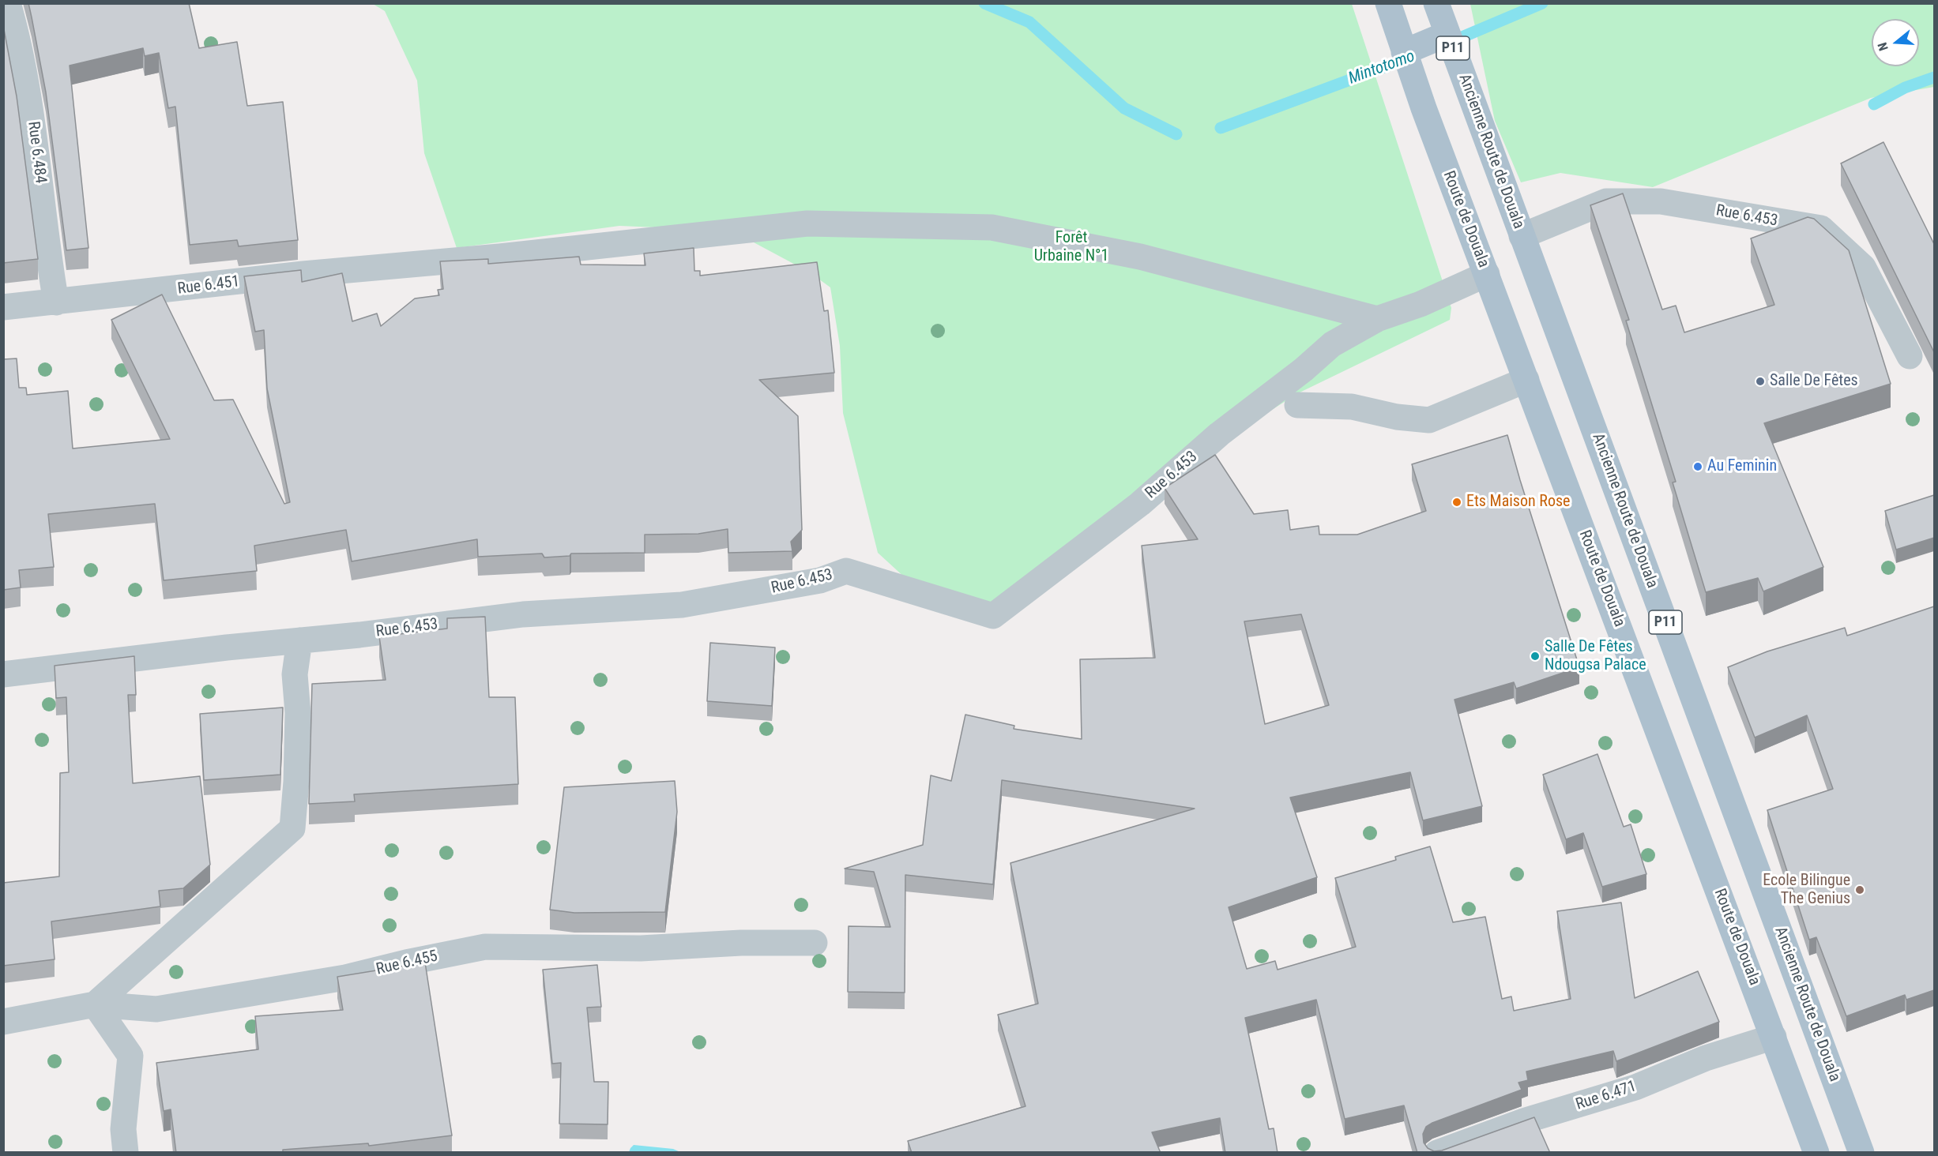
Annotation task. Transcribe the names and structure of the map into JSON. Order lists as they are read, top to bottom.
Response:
{
  "streets": {
    "main road": ["P11", "Ancienne Route de Douala", "Route de Douala"],
    "street": [
      "Rue 6.484",
      "Rue 6.453",
      "Rue 6.451",
      "Rue 6.455",
      "Rue 6.471"
    ]
  },
  "crossings": [
    ["Ancienne Route de Douala", "Rue 6.453"],
    ["Rue 6.484", "Rue 6.451"],
    ["Rue 6.453", "Route de Douala"],
    ["Rue 6.453", "Rue 6.451"],
    ["Route de Douala", "Rue 6.471"]
  ],
  "water": ["Mintotomo"],
  "parks": ["Forêt Urbaine N°1"],
  "places": [
    "Salle De Fêtes",
    "Au Feminin",
    "Ets Maison Rose",
    "Salle De Fêtes Ndougsa Palace",
    "Ecole Bilingue The Genius"
  ],
  "north": "left"
}
